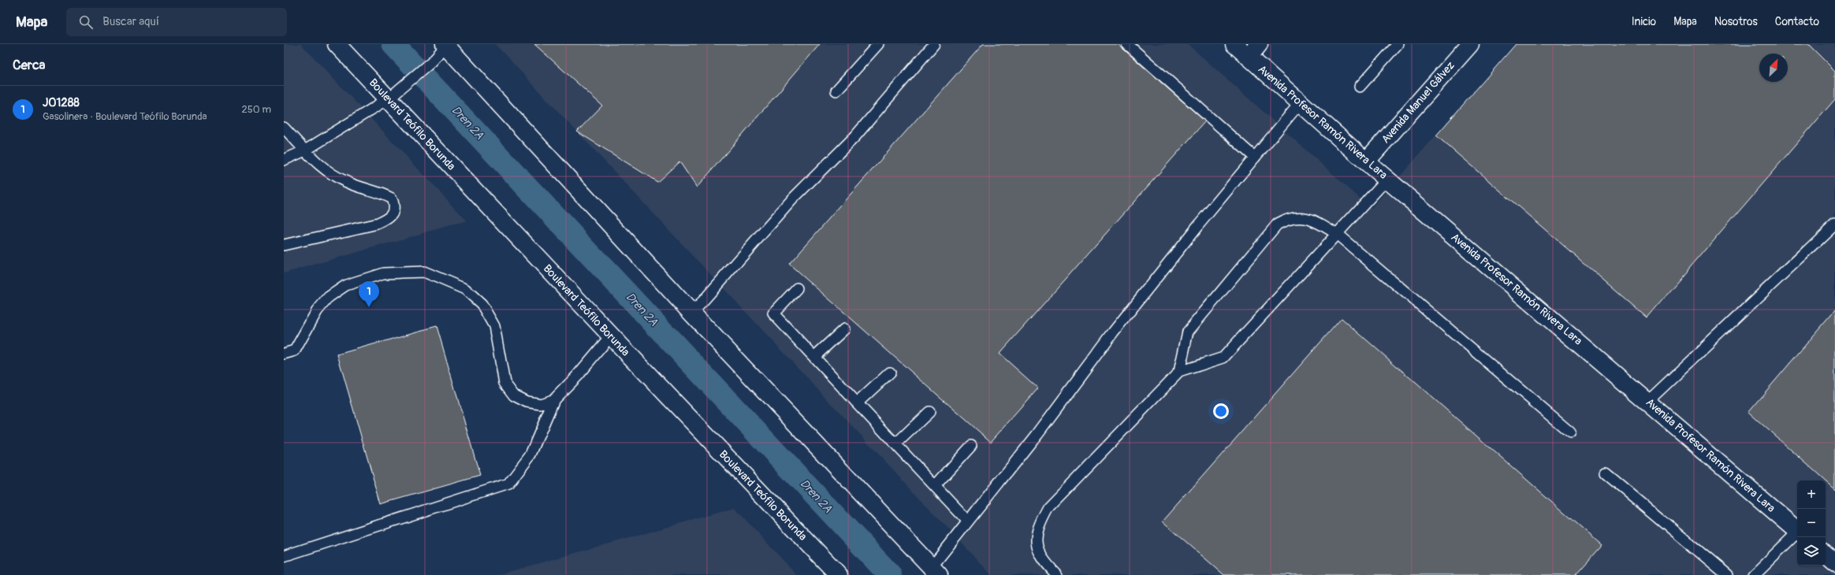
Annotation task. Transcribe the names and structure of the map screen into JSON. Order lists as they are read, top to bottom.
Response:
{
  "streets": {
    "main road": ["Avenida Manuel Gálvez", "Avenida Profesor Ramón Rivera Lara", "Boulevard Teófilo Borunda"]
  },
  "crossings": [
    ["Avenida Manuel Gálvez", "Avenida Profesor Ramón Rivera Lara"]
  ],
  "water": ["Dren 2A"],
  "north": "top right",
  "page": {
    "header": "Mapa",
    "search": "Buscar aquí",
    "nav": [
      "Inicio",
      "Mapa",
      "Nosotros",
      "Contacto"
    ],
    "heading": "Cerca",
    "list": [
      {
        "mark": "1",
        "name": "J01288",
        "note": "Gasolinera · Boulevard Teófilo Borunda",
        "value": "250 m"
      }
    ],
    "pins": "1",
    "map_buttons": ["+", "−"]
  }
}
